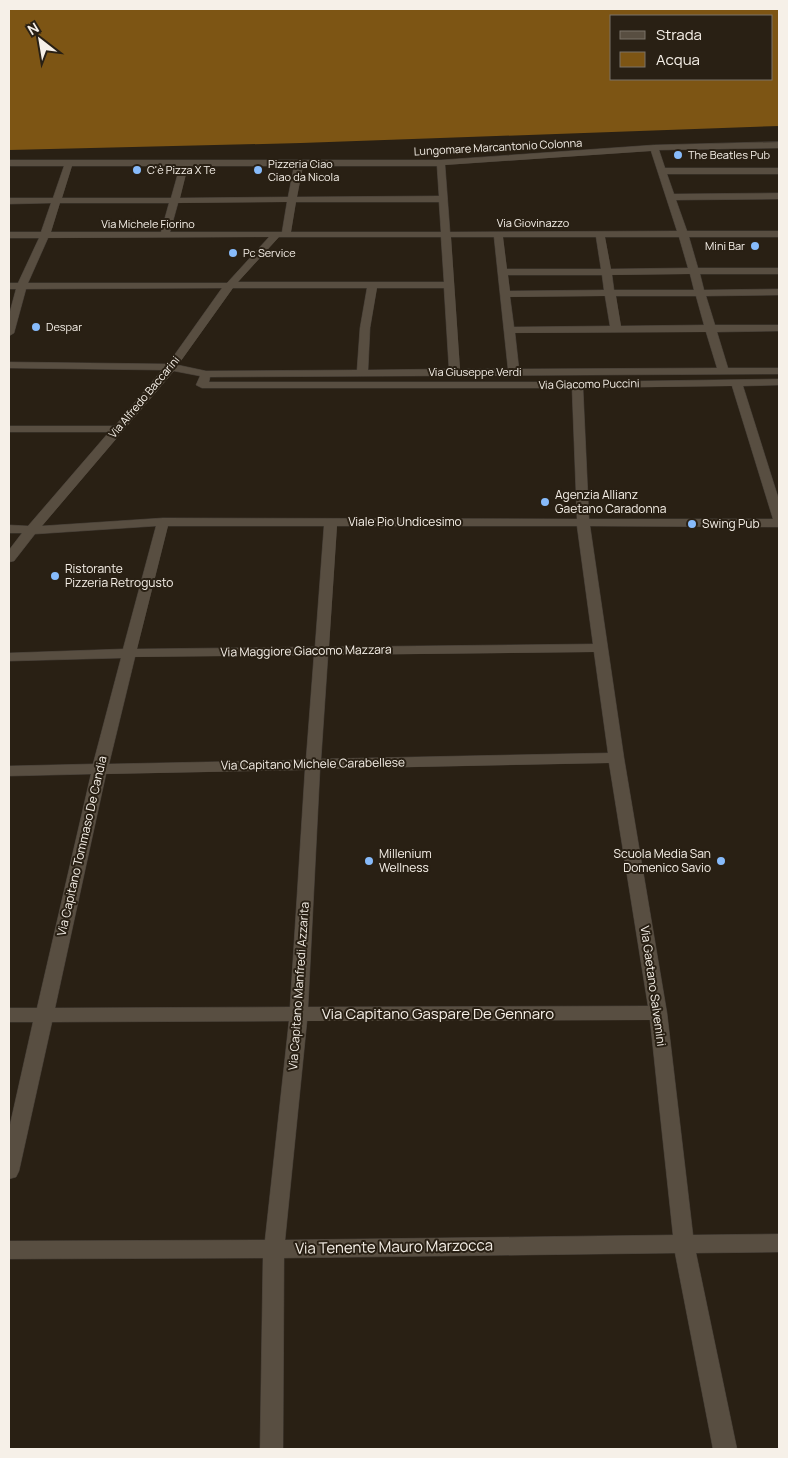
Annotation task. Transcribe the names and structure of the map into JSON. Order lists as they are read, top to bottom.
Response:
{
  "streets": {
    "street": [
      "Lungomare Marcantonio Colonna",
      "Via Giovinazzo",
      "Via Michele Fiorino",
      "Via Giuseppe Verdi",
      "Via Giacomo Puccini",
      "Via Alfredo Baccarini",
      "Viale Pio Undicesimo",
      "Via Maggiore Giacomo Mazzara",
      "Via Capitano Michele Carabellese",
      "Via Capitano Tommaso De Candia",
      "Via Capitano Manfredi Azzarita",
      "Via Gaetano Salvemini",
      "Via Capitano Gaspare De Gennaro",
      "Via Tenente Mauro Marzocca"
    ]
  },
  "crossings": [
    ["Via Giovinazzo", "Via Michele Fiorino"],
    ["Via Giovinazzo", "Via Alfredo Baccarini"],
    ["Via Michele Fiorino", "Via Alfredo Baccarini"],
    ["Via Giuseppe Verdi", "Via Giacomo Puccini"],
    ["Via Giuseppe Verdi", "Via Alfredo Baccarini"],
    ["Via Giacomo Puccini", "Via Gaetano Salvemini"],
    ["Via Alfredo Baccarini", "Viale Pio Undicesimo"],
    ["Viale Pio Undicesimo", "Via Capitano Tommaso De Candia"],
    ["Viale Pio Undicesimo", "Via Capitano Manfredi Azzarita"],
    ["Viale Pio Undicesimo", "Via Gaetano Salvemini"],
    ["Via Maggiore Giacomo Mazzara", "Via Capitano Tommaso De Candia"],
    ["Via Maggiore Giacomo Mazzara", "Via Capitano Manfredi Azzarita"],
    ["Via Maggiore Giacomo Mazzara", "Via Gaetano Salvemini"],
    ["Via Capitano Michele Carabellese", "Via Capitano Tommaso De Candia"],
    ["Via Capitano Michele Carabellese", "Via Capitano Manfredi Azzarita"],
    ["Via Capitano Michele Carabellese", "Via Gaetano Salvemini"],
    ["Via Capitano Tommaso De Candia", "Via Capitano Gaspare De Gennaro"],
    ["Via Capitano Manfredi Azzarita", "Via Capitano Gaspare De Gennaro"],
    ["Via Capitano Manfredi Azzarita", "Via Tenente Mauro Marzocca"],
    ["Via Gaetano Salvemini", "Via Capitano Gaspare De Gennaro"],
    ["Via Gaetano Salvemini", "Via Tenente Mauro Marzocca"]
  ],
  "places": [
    "The Beatles Pub",
    "C'è Pizza X Te",
    "Pizzeria Ciao Ciao da Nicola",
    "Mini Bar",
    "Pc Service",
    "Despar",
    "Agenzia Allianz Gaetano Caradonna",
    "Swing Pub",
    "Ristorante Pizzeria Retrogusto",
    "Millenium Wellness",
    "Scuola Media San Domenico Savio"
  ],
  "legend": ["Strada", "Acqua"],
  "north": "top left"
}
